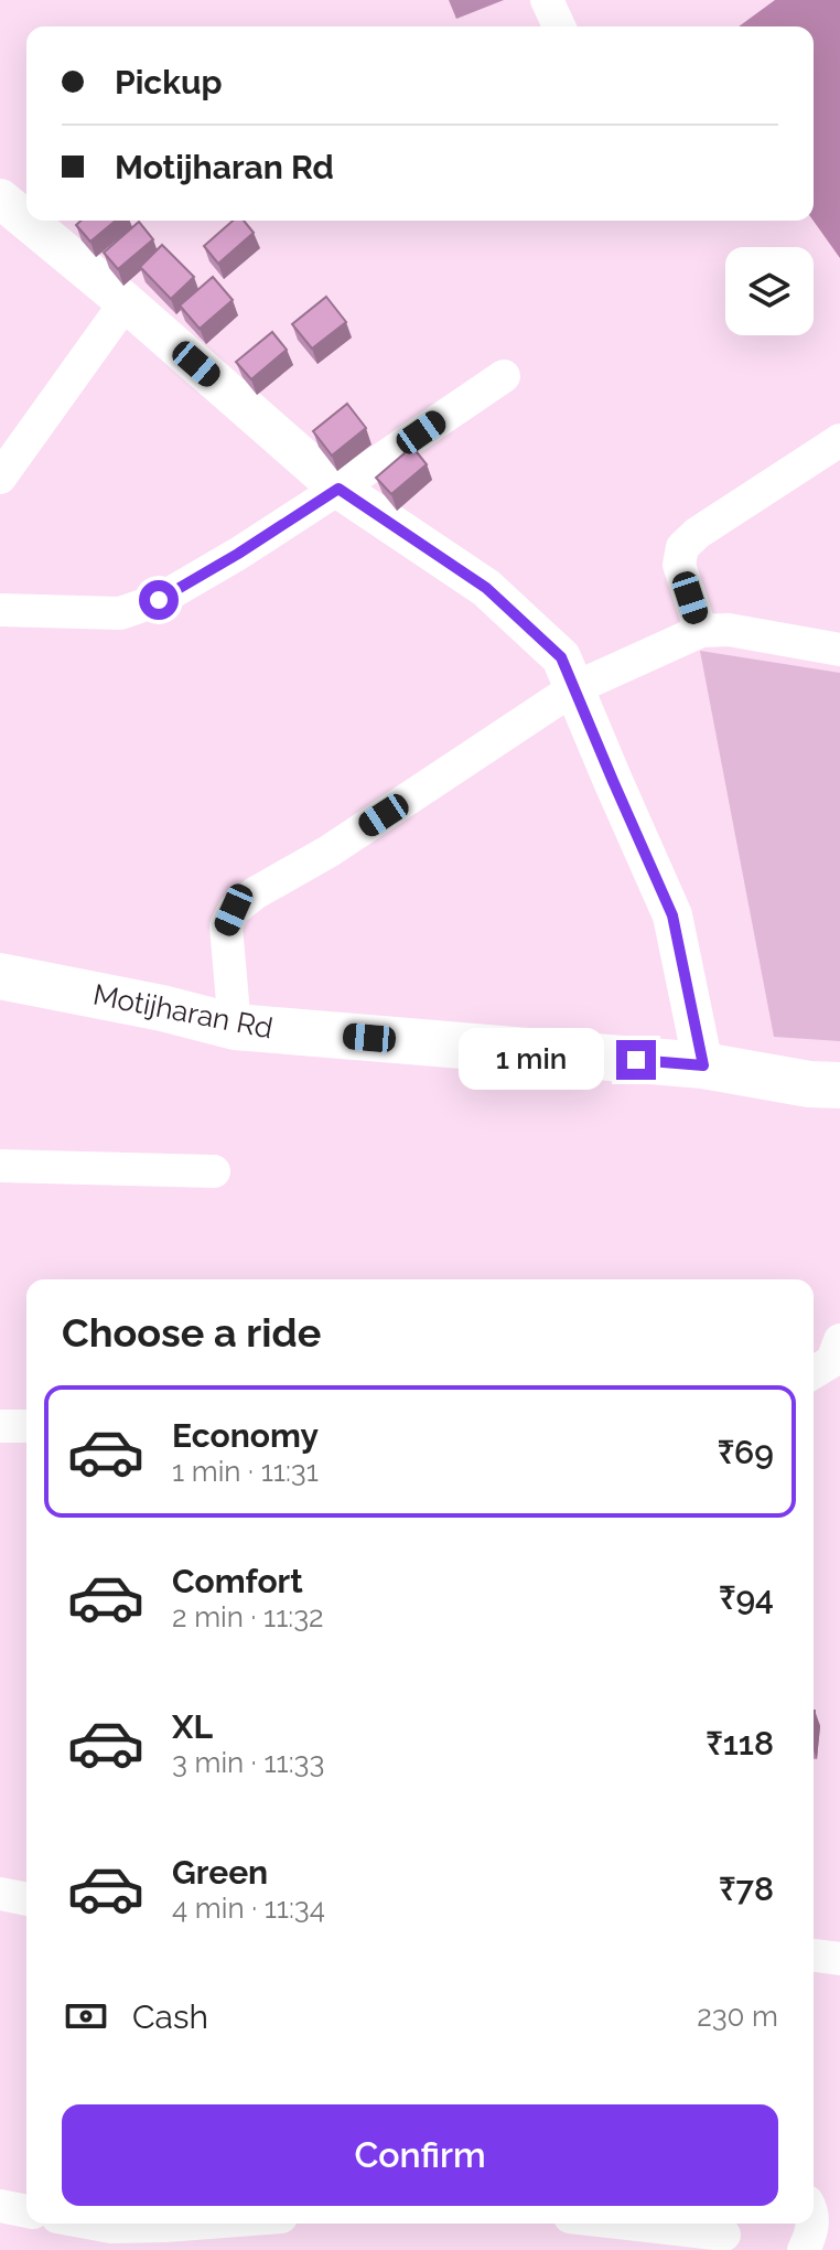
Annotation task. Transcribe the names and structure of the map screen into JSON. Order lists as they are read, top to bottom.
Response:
{
  "streets": {
    "main road": ["Motijharan Rd"]
  },
  "page": {
    "banner": ["Pickup", "Motijharan Rd"],
    "bubble": "1 min",
    "heading": "Choose a ride",
    "list": [
      {
        "name": "Economy",
        "note": "1 min · 11:31",
        "value": "₹69"
      },
      {
        "name": "Comfort",
        "note": "2 min · 11:32",
        "value": "₹94"
      },
      {
        "name": "XL",
        "note": "3 min · 11:33",
        "value": "₹118"
      },
      {
        "name": "Green",
        "note": "4 min · 11:34",
        "value": "₹78"
      }
    ],
    "pay": ["Cash", "230 m"],
    "buttons": "Confirm"
  }
}
